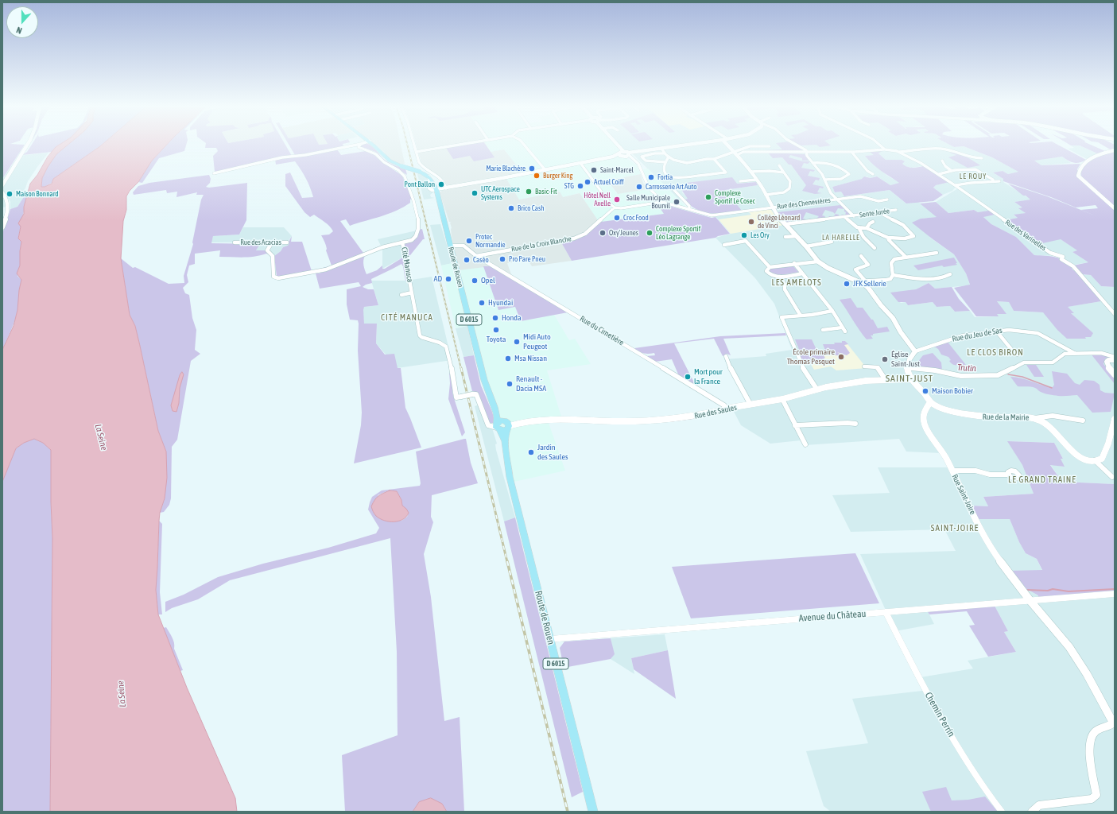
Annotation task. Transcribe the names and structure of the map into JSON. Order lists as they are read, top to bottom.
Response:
{
  "streets": {
    "main road": ["Route de Rouen", "D 6015"],
    "street": [
      "Rue des Chenevières",
      "Sente Jurée",
      "Rue des Varinelles",
      "Rue des Acacias",
      "Rue de la Croix Blanche",
      "Cité Manuca",
      "Rue du Cimetière",
      "Rue du Jeu de Sas",
      "Rue des Saules",
      "Rue de la Mairie",
      "Rue Saint-Joire",
      "Avenue du Château",
      "Chemin Perrin"
    ]
  },
  "crossings": [
    ["Rue des Acacias", "Cité Manuca"],
    ["Rue de la Croix Blanche", "Rue du Cimetière"],
    ["Cité Manuca", "Route de Rouen"],
    ["Cité Manuca", "Rue des Saules"],
    ["Route de Rouen", "Rue des Saules"],
    ["Route de Rouen", "Avenue du Château"],
    ["Rue du Cimetière", "Rue des Saules"],
    ["Rue de la Mairie", "Rue Saint-Joire"],
    ["Rue Saint-Joire", "Avenue du Château"],
    ["Avenue du Château", "Chemin Perrin"]
  ],
  "districts": [
    "LE ROUY",
    "LA HARELLE",
    "LES AMELOTS",
    "CITÉ MANUCA",
    "LE CLOS BIRON",
    "SAINT-JUST",
    "LE GRAND TRAINE",
    "SAINT-JOIRE"
  ],
  "water": ["Trutin", "La Seine"],
  "places": [
    "Marie Blachère",
    "Saint-Marcel",
    "Burger King",
    "Fortia",
    "Actuel Coiff",
    "Pont Ballon",
    "STG",
    "Carrosserie Art Auto",
    "Basic-Fit",
    "UTC Aerospace Systems",
    "Maison Bonnard",
    "Complexe Sportif Le Cosec",
    "Hôtel Nell Axelle",
    "Salle Municipale Bourvil",
    "Brico Cash",
    "Croc Food",
    "Collège Léonard de Vinci",
    "Oxy'Jeunes",
    "Complexe Sportif Léo Lagrange",
    "Les Ory",
    "Protec Normandie",
    "Pro Pare Pneu",
    "Caséo",
    "AD",
    "Opel",
    "JFK Sellerie",
    "Hyundai",
    "Honda",
    "Toyota",
    "Midi Auto Peugeot",
    "École primaire Thomas Pesquet",
    "Msa Nissan",
    "Église Saint-Just",
    "Mort pour la France",
    "Renault - Dacia MSA",
    "Maison Bobier",
    "Jardin des Saules"
  ],
  "north": "bottom"
}
